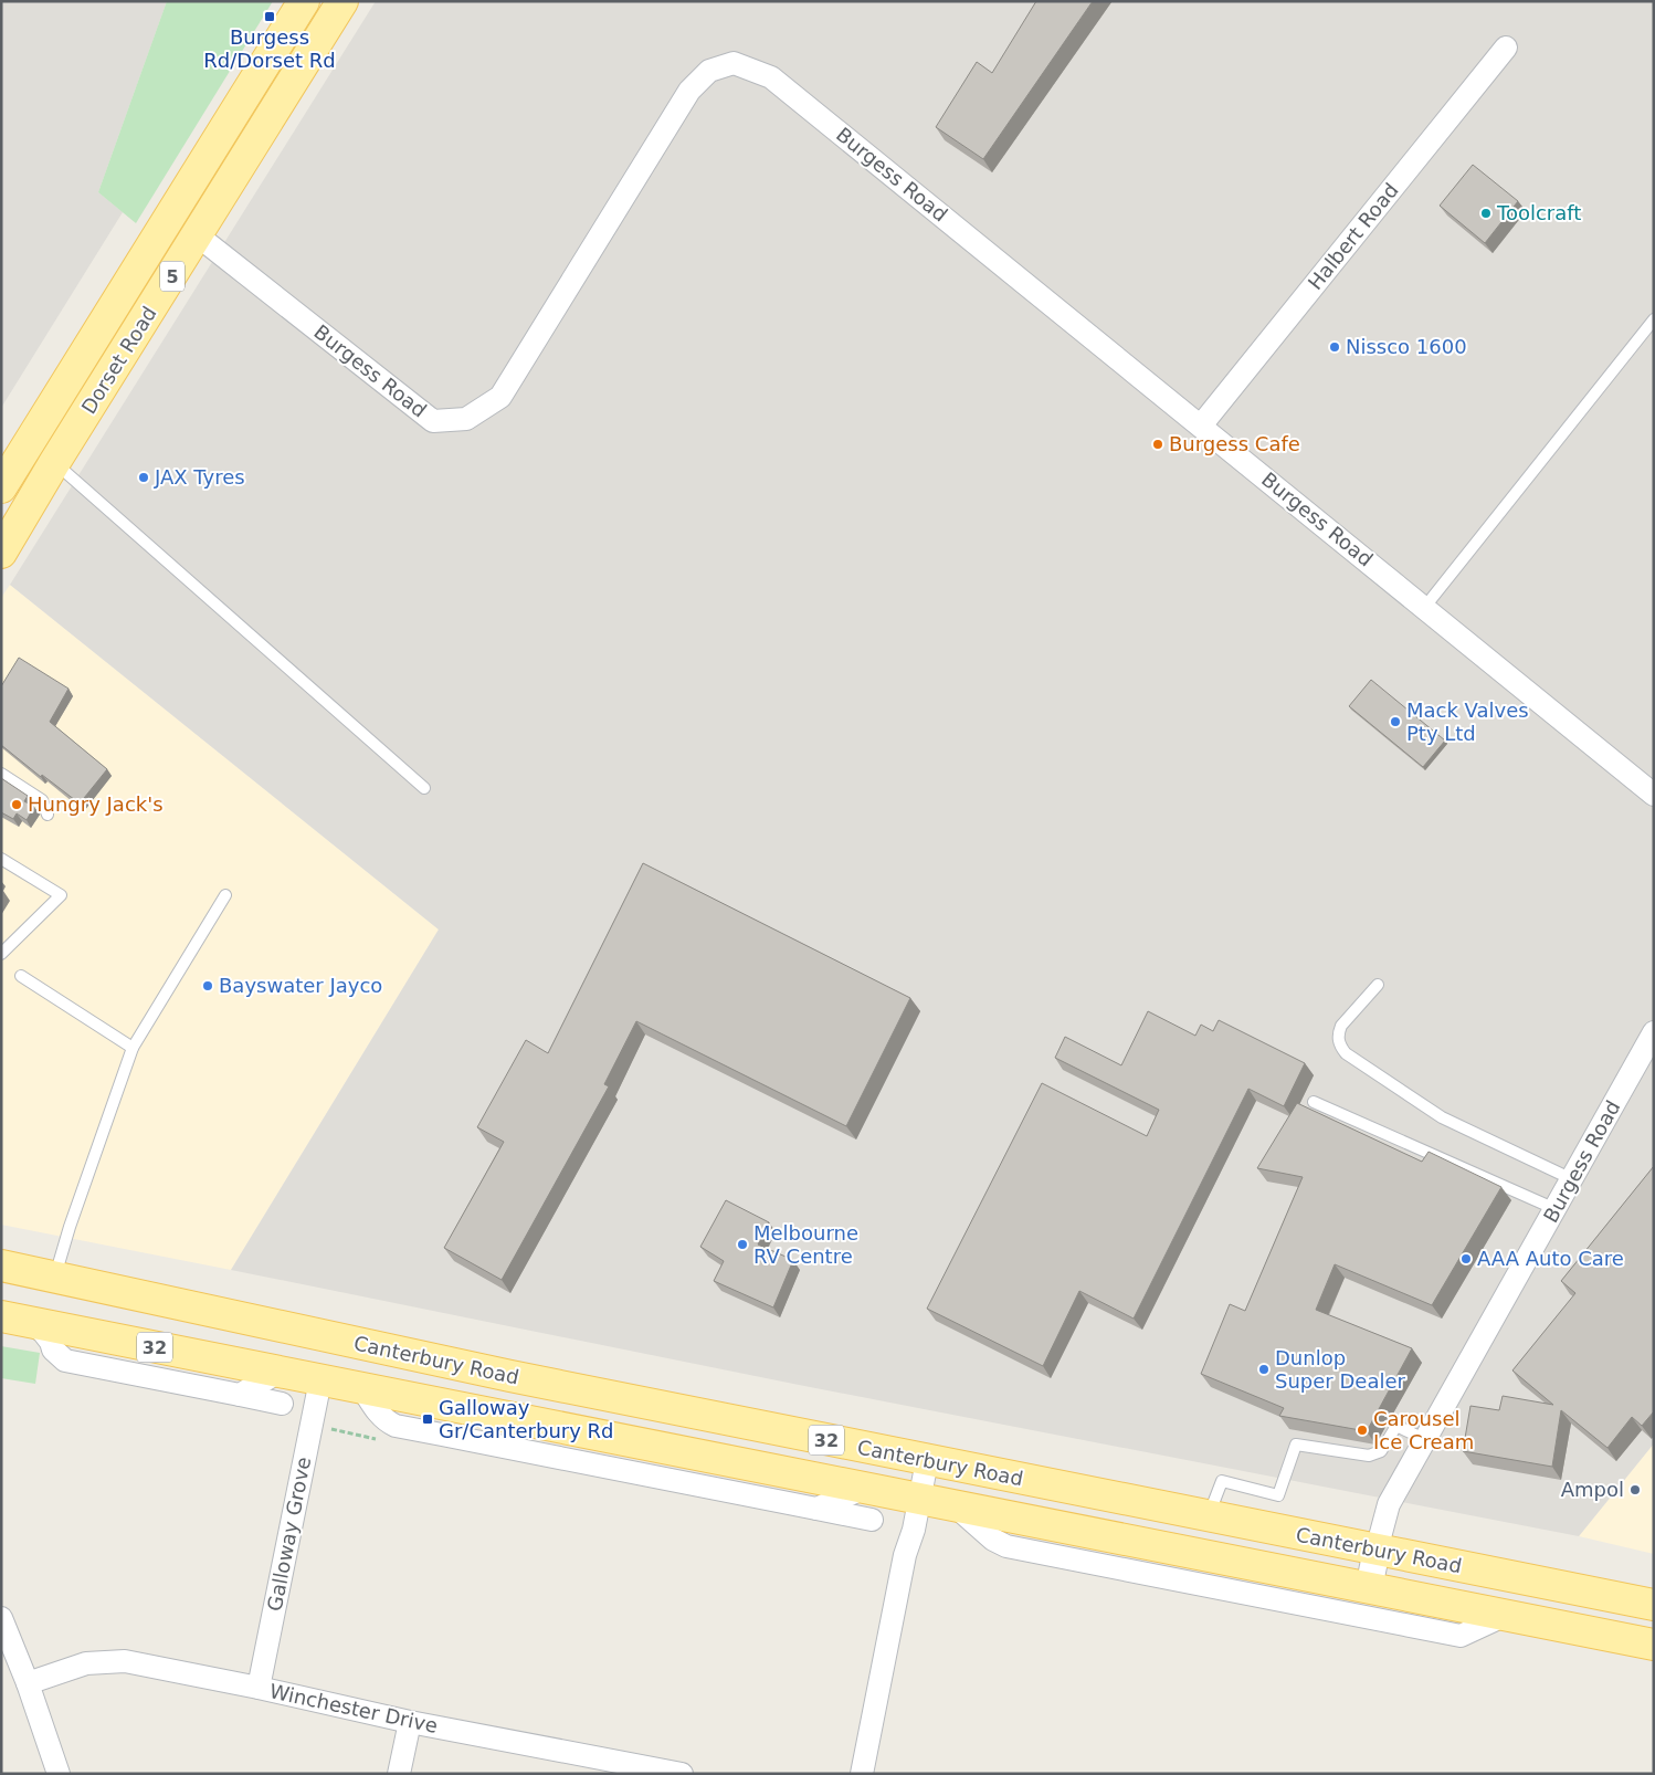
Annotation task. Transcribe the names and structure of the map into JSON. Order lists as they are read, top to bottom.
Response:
{
  "streets": {
    "main road": [
      "5",
      "Dorset Road",
      "32",
      "Canterbury Road"
    ],
    "street": [
      "Burgess Road",
      "Halbert Road",
      "Galloway Grove",
      "Winchester Drive"
    ]
  },
  "crossings": [
    ["Burgess Road", "Halbert Road"],
    ["Burgess Road", "Dorset Road"],
    ["Burgess Road", "Canterbury Road"],
    ["Canterbury Road", "Galloway Grove"],
    ["Galloway Grove", "Winchester Drive"]
  ],
  "places": {
    "transit": ["Burgess Rd/Dorset Rd", "Galloway Gr/Canterbury Rd"],
    "other": [
      "Toolcraft",
      "Nissco 1600",
      "Burgess Cafe",
      "JAX Tyres",
      "Mack Valves Pty Ltd",
      "Hungry Jack's",
      "Bayswater Jayco",
      "Melbourne RV Centre",
      "AAA Auto Care",
      "Dunlop Super Dealer",
      "Carousel Ice Cream",
      "Ampol"
    ]
  }
}
